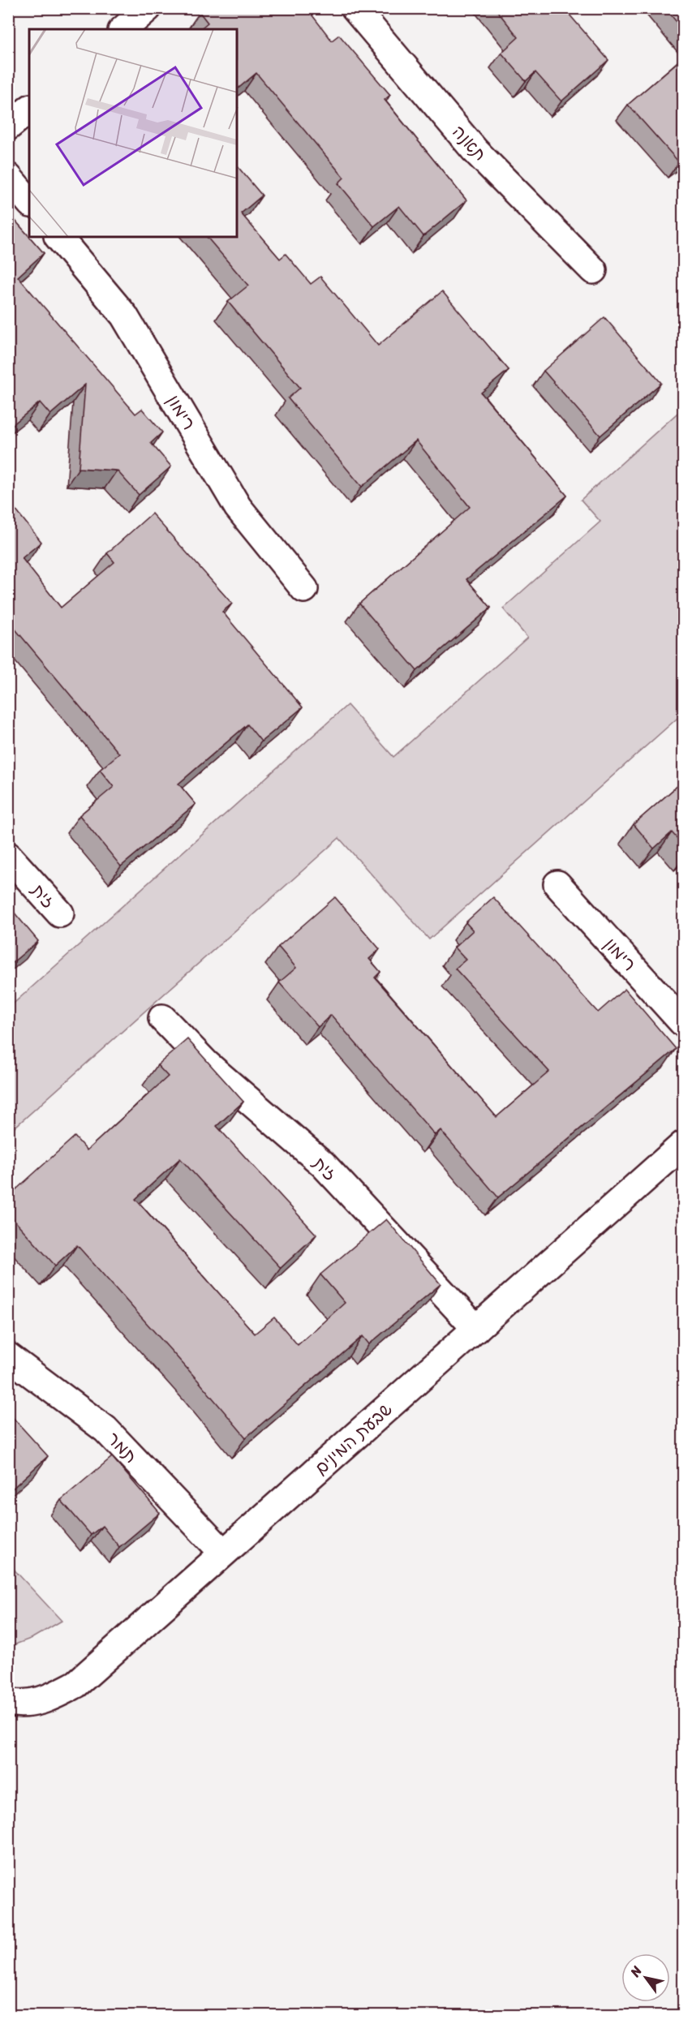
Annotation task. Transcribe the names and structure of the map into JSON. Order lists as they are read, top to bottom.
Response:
{
  "streets": {
    "street": [
      "תאנה",
      "רימון",
      "זית",
      "שבעת המינים",
      "תמר"
    ]
  },
  "crossings": [
    ["זית", "שבעת המינים"],
    ["שבעת המינים", "תמר"]
  ],
  "north": "top left"
}
